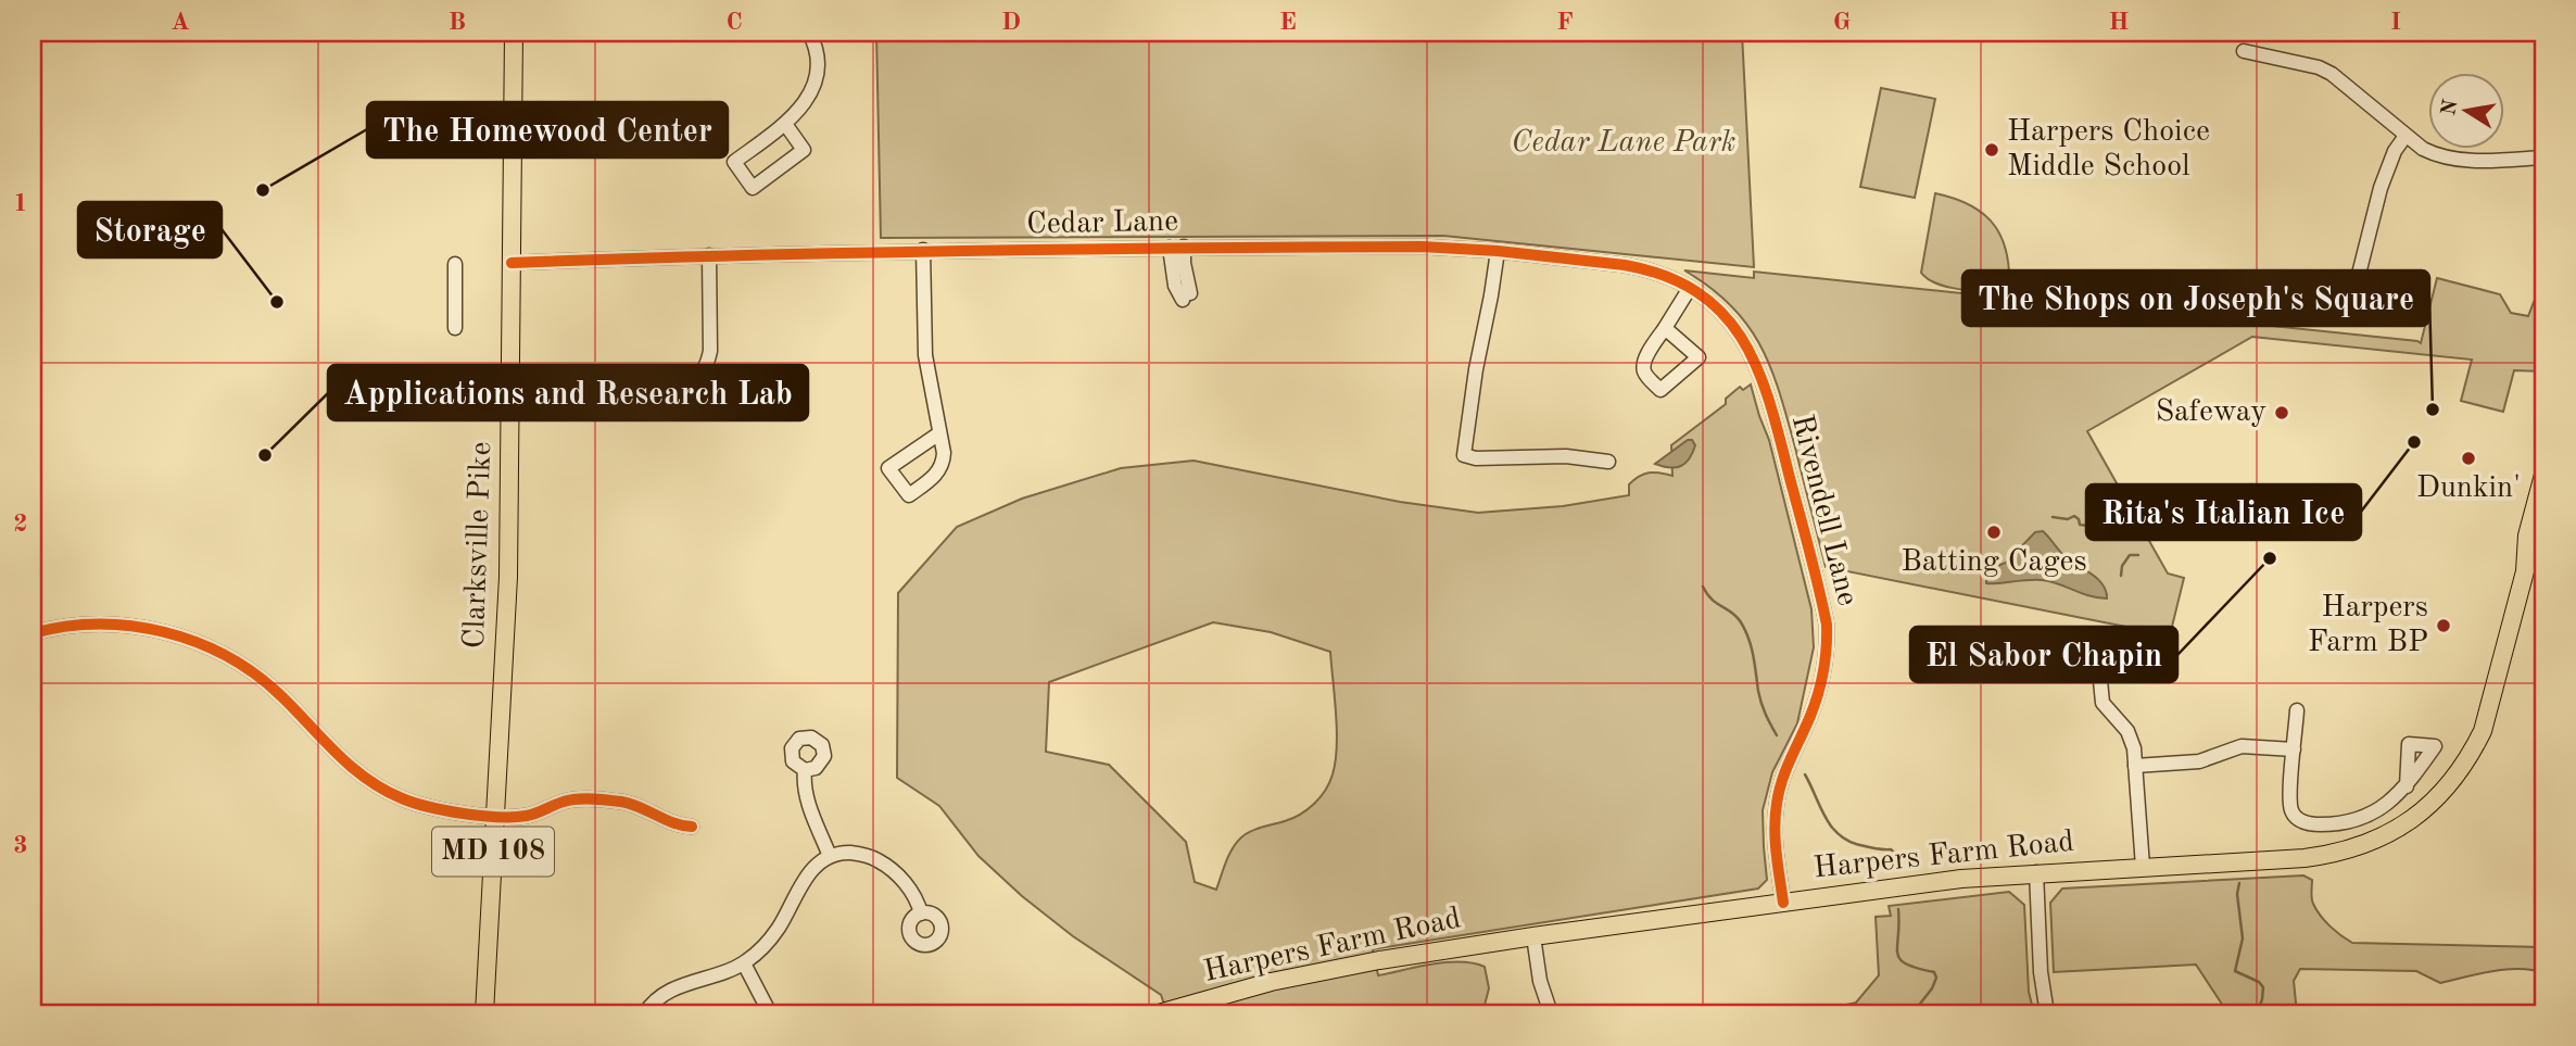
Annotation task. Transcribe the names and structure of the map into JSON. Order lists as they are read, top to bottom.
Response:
{
  "streets": {
    "main road": ["Clarksville Pike", "MD 108", "Harpers Farm Road"],
    "street": ["Cedar Lane", "Rivendell Lane"]
  },
  "crossings": [
    ["Cedar Lane", "Rivendell Lane"],
    ["Cedar Lane", "Clarksville Pike"],
    ["Rivendell Lane", "Harpers Farm Road"]
  ],
  "parks": ["Cedar Lane Park"],
  "places": [
    "Harpers Choice Middle School",
    "The Homewood Center",
    "Storage",
    "The Shops on Joseph's Square",
    "Safeway",
    "Rita's Italian Ice",
    "Applications and Research Lab",
    "Dunkin'",
    "Batting Cages",
    "El Sabor Chapin",
    "Harpers Farm BP"
  ],
  "north": "left",
  "grid": {
    "columns": [
      "A",
      "B",
      "C",
      "D",
      "E",
      "F",
      "G",
      "H",
      "I"
    ],
    "rows": ["1", "2", "3"]
  }
}
